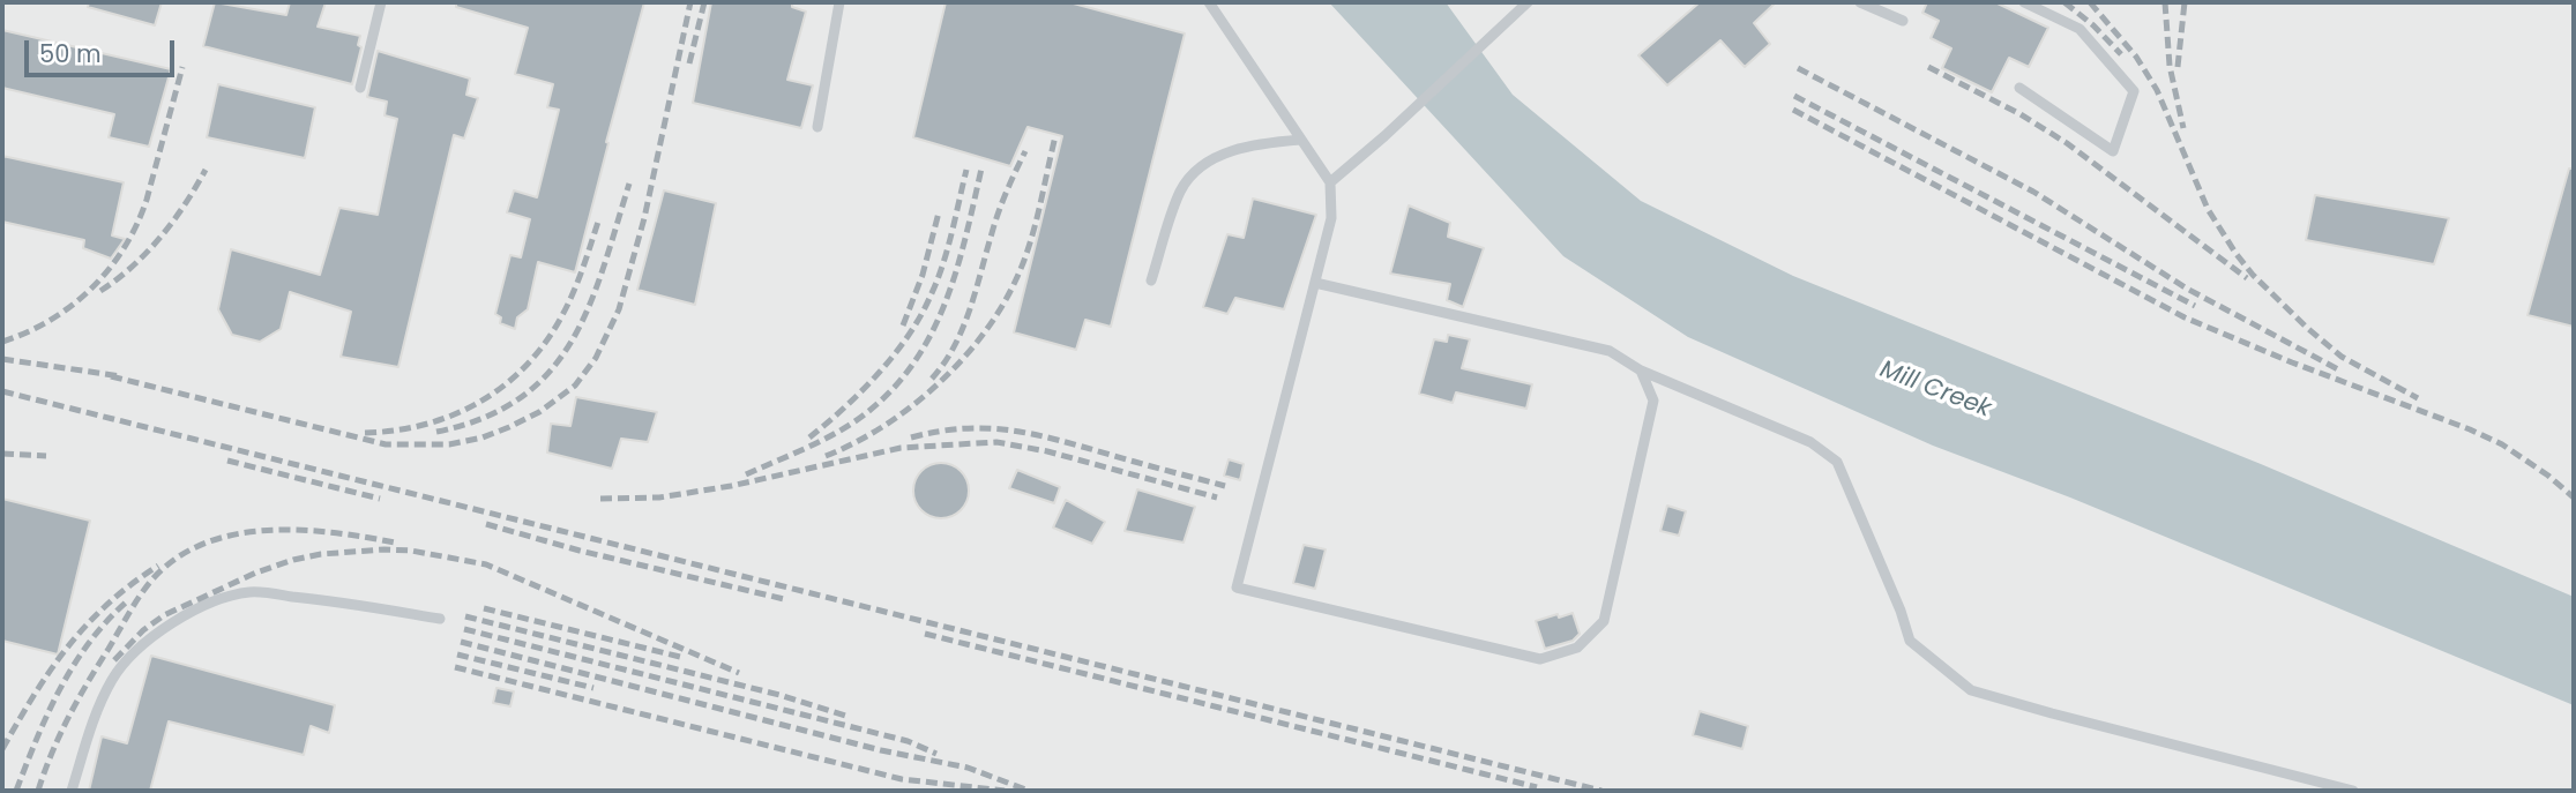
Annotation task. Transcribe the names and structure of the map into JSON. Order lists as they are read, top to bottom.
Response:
{
  "water": ["Mill Creek"],
  "scale_bar": "50 m"
}
